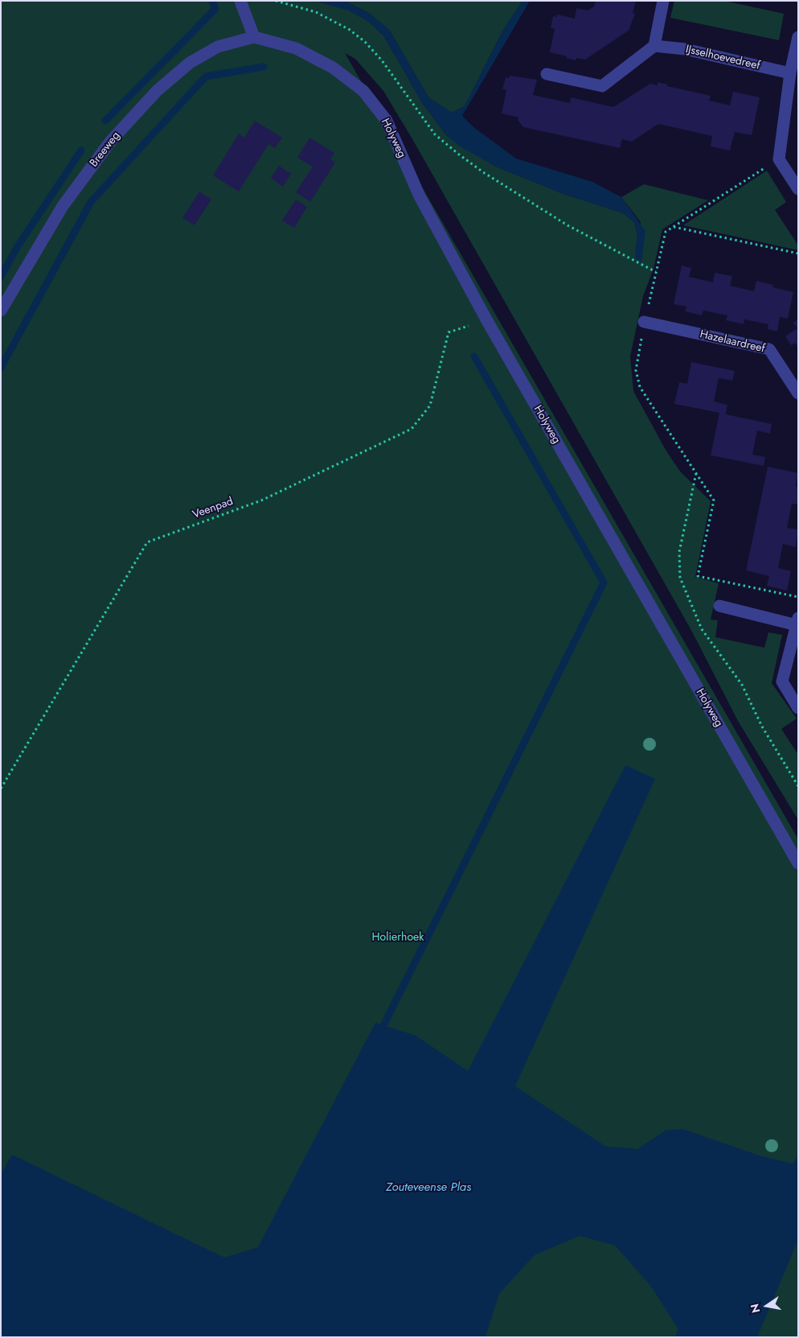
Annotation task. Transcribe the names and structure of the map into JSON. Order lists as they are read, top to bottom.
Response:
{
  "streets": {
    "street": [
      "IJsselhoevedreef",
      "Holyweg",
      "Breeweg",
      "Hazelaardreef"
    ],
    "path": ["Veenpad"]
  },
  "crossings": [
    ["Holyweg", "Breeweg"],
    ["Holyweg", "Veenpad"]
  ],
  "water": ["Zouteveense Plas"],
  "parks": ["Holierhoek"],
  "north": "left"
}
